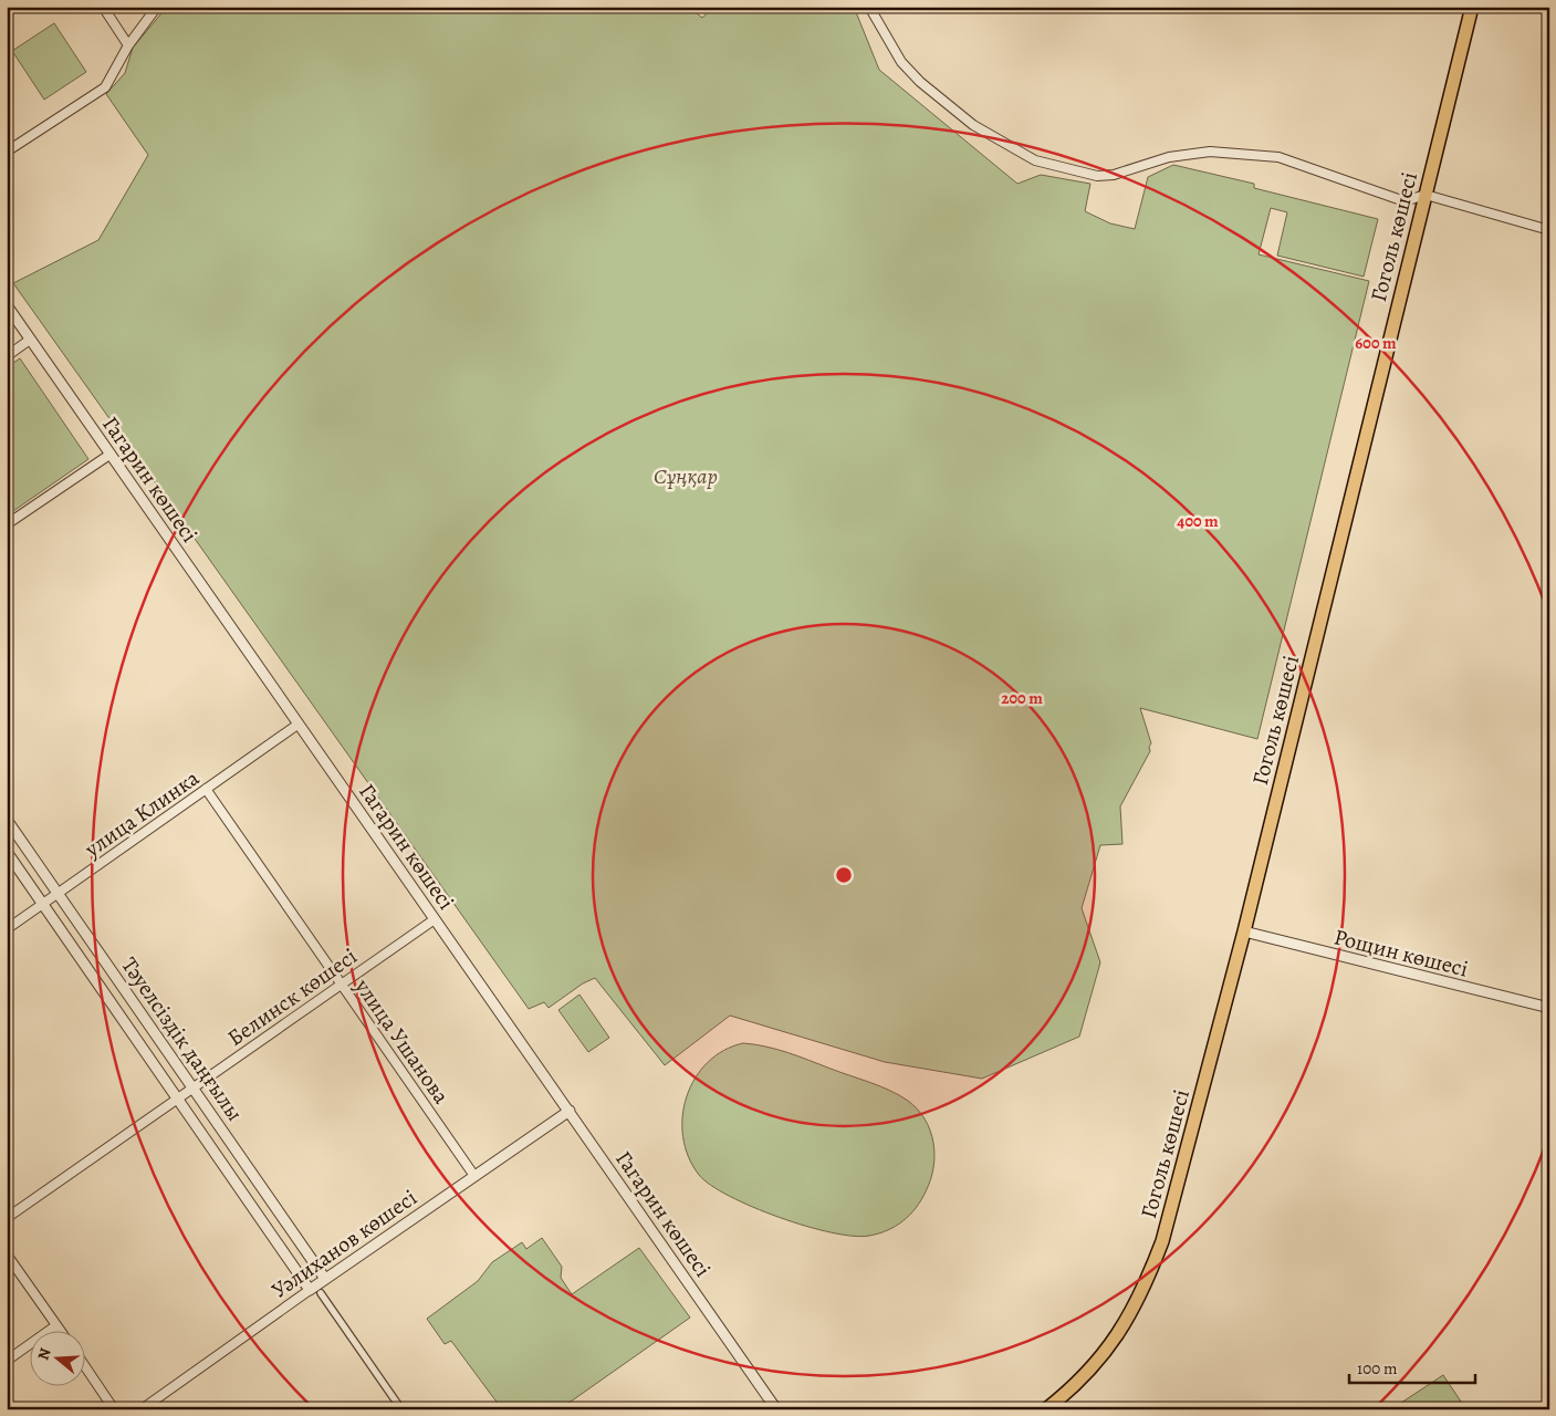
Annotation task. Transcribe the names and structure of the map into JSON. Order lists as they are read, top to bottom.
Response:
{
  "streets": {
    "main road": ["Гоголь көшесі"],
    "street": [
      "Гагарин көшесі",
      "улица Клинка",
      "Рощин көшесі",
      "Белинск көшесі",
      "Тәуелсіздік даңғылы",
      "улица Ушанова",
      "Уәлиханов көшесі"
    ]
  },
  "crossings": [
    ["Гоголь көшесі", "Рощин көшесі"],
    ["Гагарин көшесі", "улица Клинка"],
    ["Гагарин көшесі", "Белинск көшесі"],
    ["Гагарин көшесі", "Уәлиханов көшесі"],
    ["улица Клинка", "Тәуелсіздік даңғылы"],
    ["улица Клинка", "улица Ушанова"],
    ["Белинск көшесі", "Тәуелсіздік даңғылы"],
    ["Белинск көшесі", "улица Ушанова"],
    ["Тәуелсіздік даңғылы", "Уәлиханов көшесі"],
    ["улица Ушанова", "Уәлиханов көшесі"]
  ],
  "parks": ["Сұңқар"],
  "scale_bar": "100 m",
  "north": "left",
  "rings": ["600 m", "400 m", "200 m"]
}
